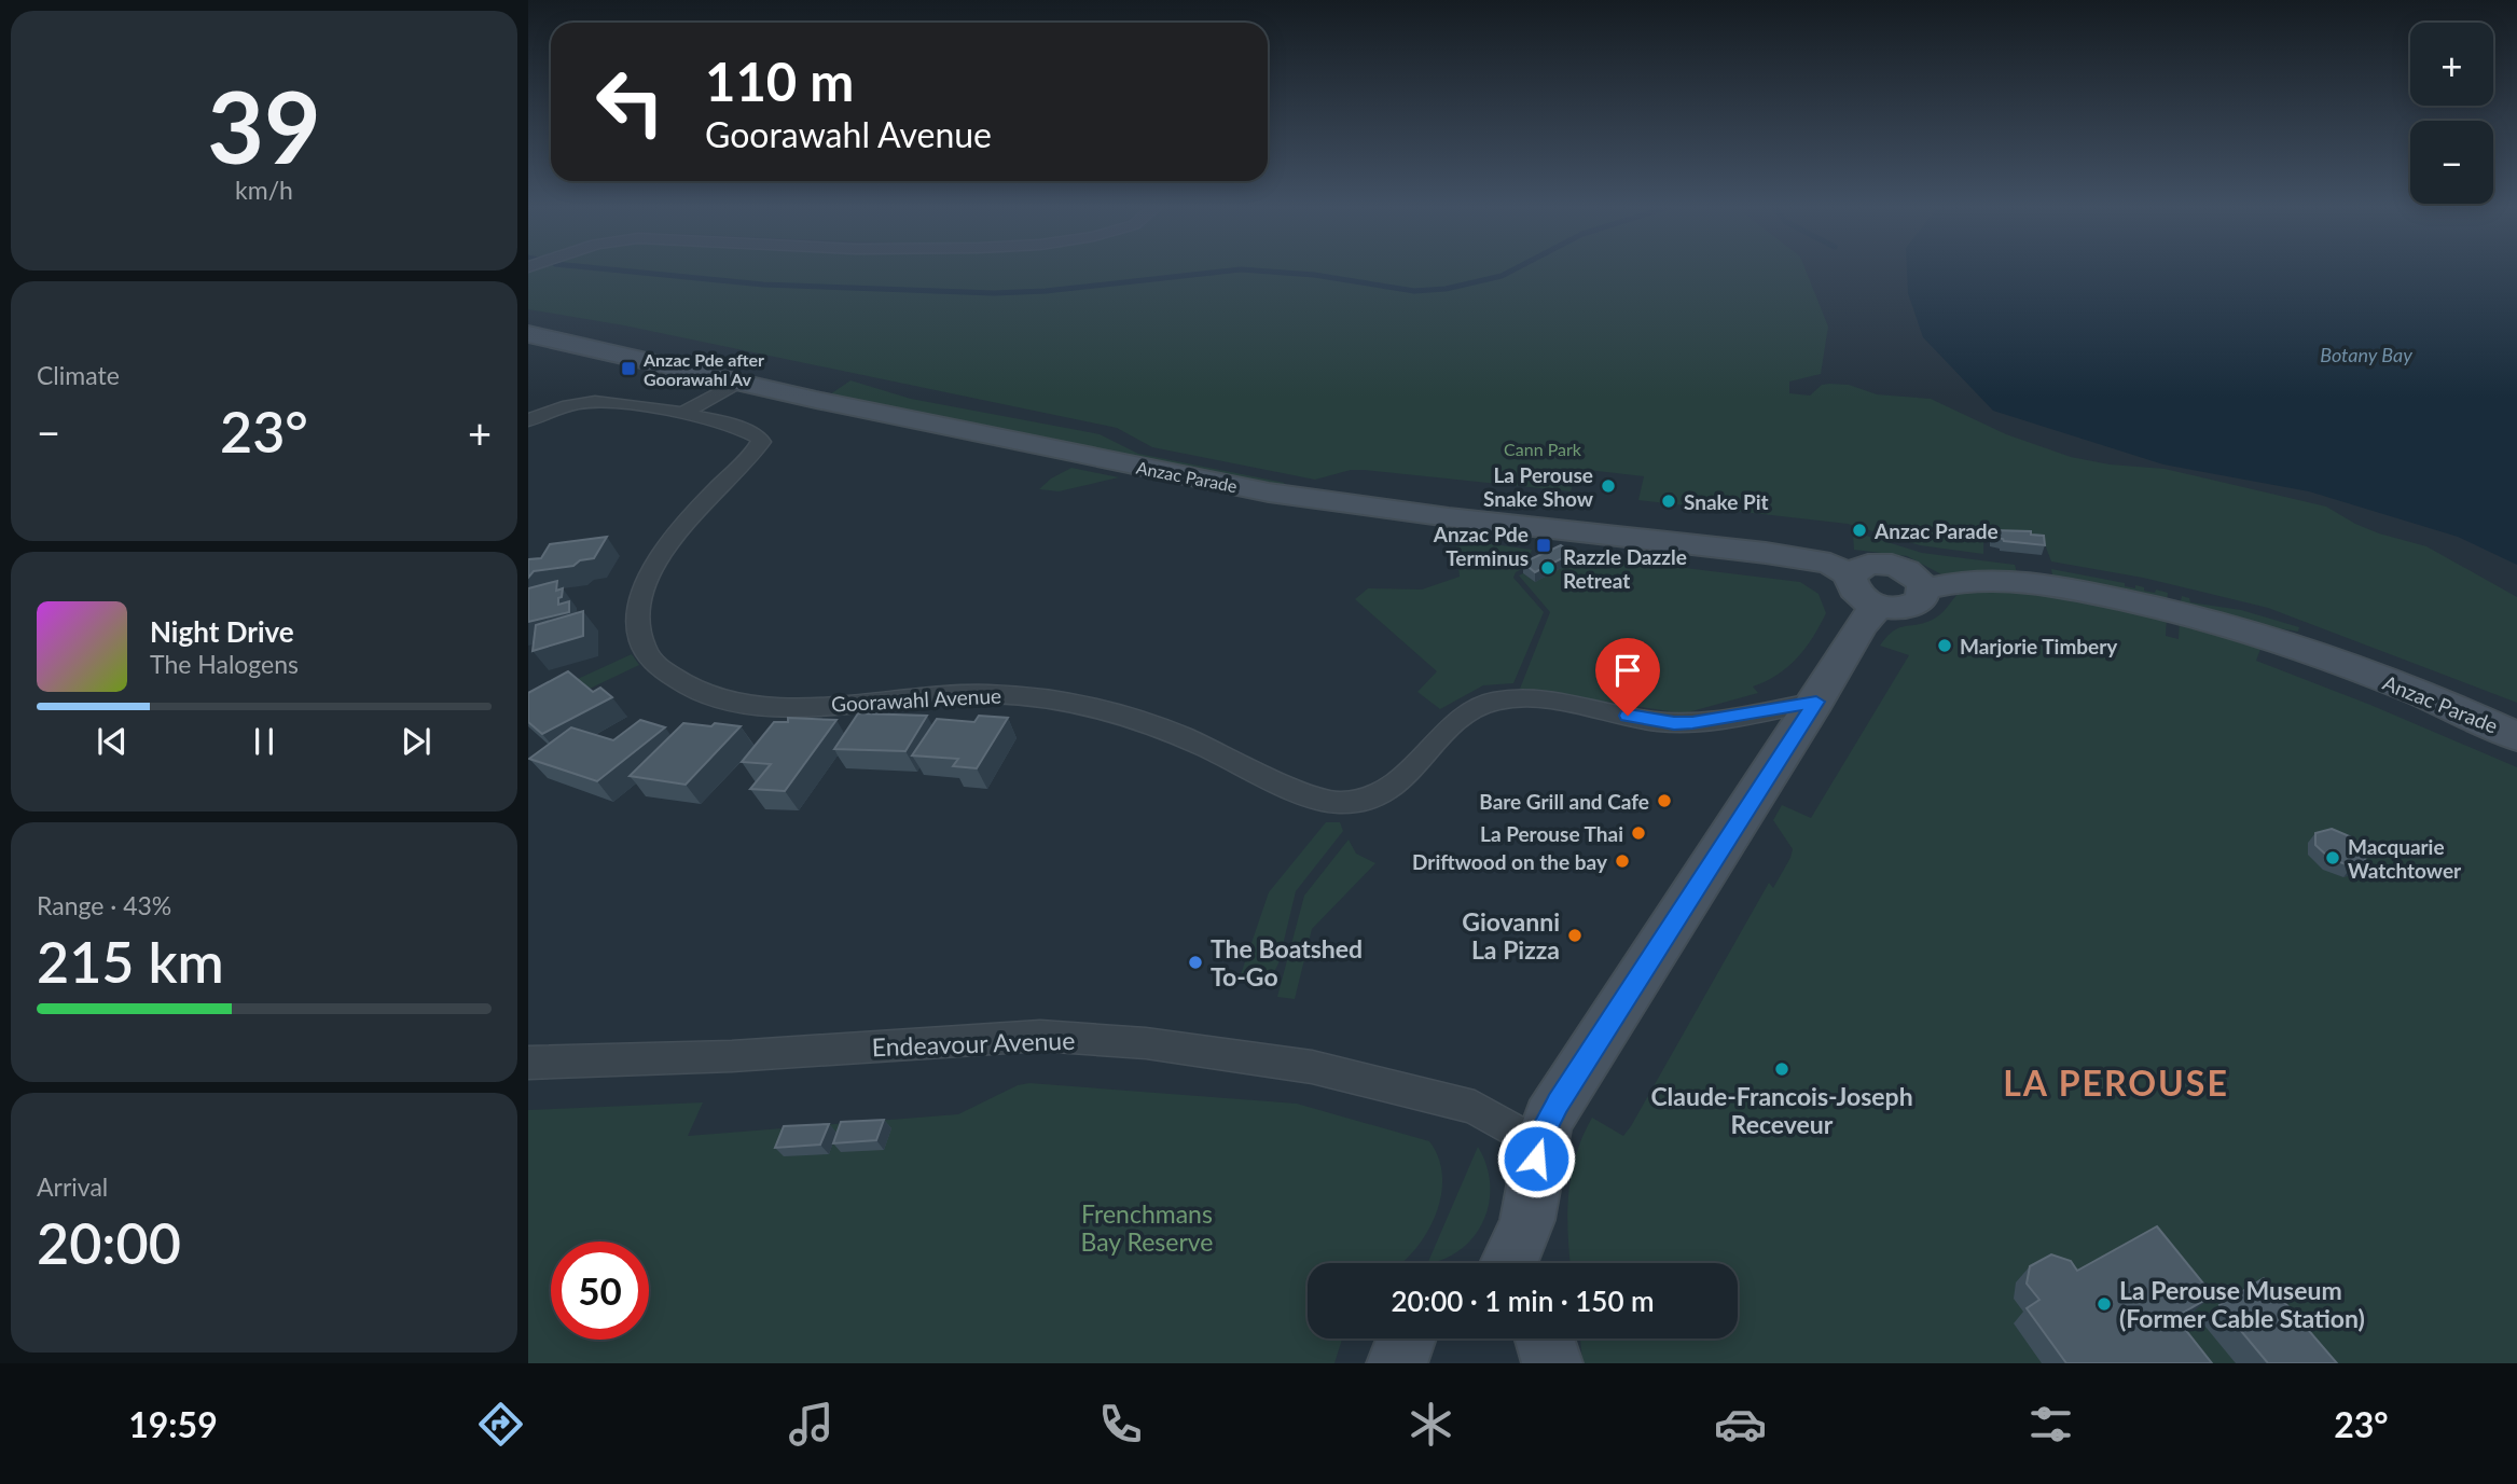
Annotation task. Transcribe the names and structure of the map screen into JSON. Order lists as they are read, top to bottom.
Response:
{
  "streets": {
    "main road": ["Anzac Parade"],
    "street": ["Goorawahl Avenue", "Endeavour Avenue"]
  },
  "districts": ["LA PEROUSE"],
  "water": ["Botany Bay"],
  "parks": ["Cann Park", "Frenchmans Bay Reserve"],
  "places": {
    "transit": ["Anzac Pde after Goorawahl Av", "Anzac Pde Terminus"],
    "other": [
      "La Perouse Snake Show",
      "Snake Pit",
      "Anzac Parade",
      "Razzle Dazzle Retreat",
      "Marjorie Timbery",
      "Bare Grill and Cafe",
      "La Perouse Thai",
      "Macquarie Watchtower",
      "Driftwood on the bay",
      "Giovanni La Pizza",
      "The Boatshed To-Go",
      "Claude-Francois-Joseph Receveur",
      "La Perouse Museum (Former Cable Station)"
    ]
  },
  "page": {
    "tile": [
      ["39", "km/h"],
      "Climate",
      ["Range · 43%", "215 km"],
      ["Arrival", "20:00"]
    ],
    "map_buttons": ["+", "−"],
    "turn": ["110 m", "Goorawahl Avenue"],
    "heat": ["−", "23°", "+"],
    "song": ["Night Drive", "The Halogens"],
    "limit": "50",
    "trip": "20:00 · 1 min · 150 m",
    "tabs": ["19:59", "23°"]
  }
}
